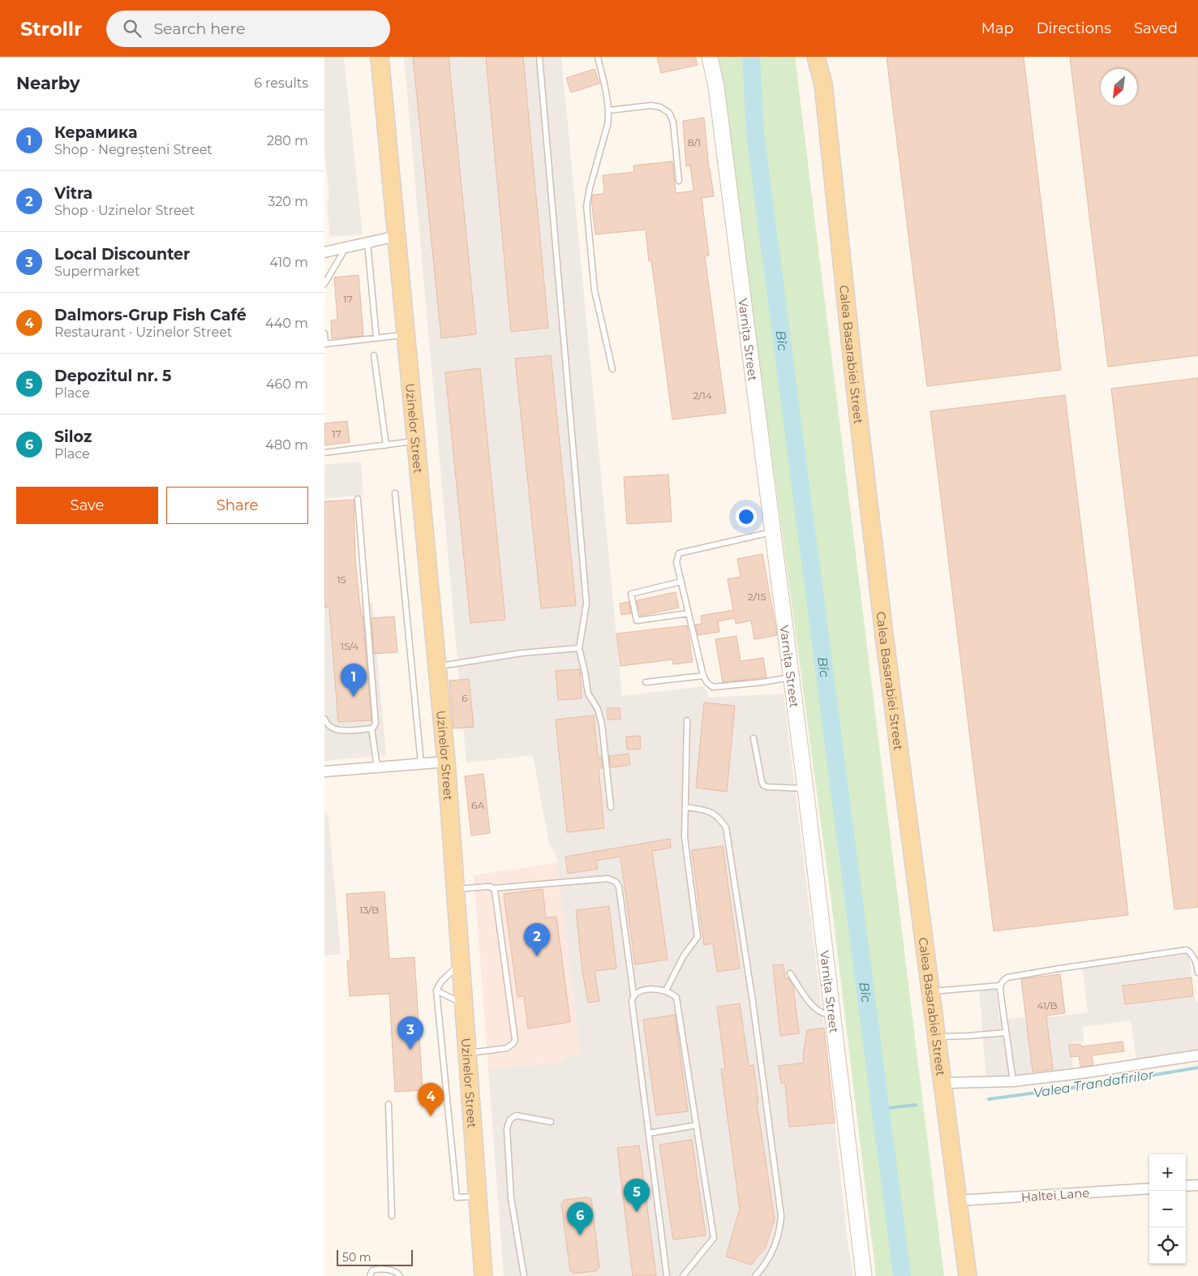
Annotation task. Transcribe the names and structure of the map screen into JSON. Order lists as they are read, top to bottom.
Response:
{
  "streets": {
    "main road": ["Calea Basarabiei Street", "Uzinelor Street"],
    "street": ["Varnița Street", "Haltei Lane"]
  },
  "crossings": [
    ["Calea Basarabiei Street", "Haltei Lane"]
  ],
  "water": ["Bîc", "Valea Trandafirilor"],
  "house_numbers": [
    "8/1",
    "17",
    "2/14",
    "17",
    "15",
    "2/15",
    "15/4",
    "6",
    "6A",
    "13/B",
    "41/B"
  ],
  "scale_bar": "50 m",
  "north": "bottom left",
  "page": {
    "header": "Strollr",
    "search": "Search here",
    "nav": ["Map", "Directions", "Saved"],
    "heading": ["Nearby", "6 results"],
    "list": [
      {
        "mark": "1",
        "name": "Керамика",
        "note": "Shop · Negreșteni Street",
        "value": "280 m"
      },
      {
        "mark": "2",
        "name": "Vitra",
        "note": "Shop · Uzinelor Street",
        "value": "320 m"
      },
      {
        "mark": "3",
        "name": "Local Discounter",
        "note": "Supermarket",
        "value": "410 m"
      },
      {
        "mark": "4",
        "name": "Dalmors-Grup Fish Café",
        "note": "Restaurant · Uzinelor Street",
        "value": "440 m"
      },
      {
        "mark": "5",
        "name": "Depozitul nr. 5",
        "note": "Place",
        "value": "460 m"
      },
      {
        "mark": "6",
        "name": "Siloz",
        "note": "Place",
        "value": "480 m"
      }
    ],
    "buttons": ["Save", "Share"],
    "pins": [
      "1",
      "2",
      "3",
      "4",
      "5",
      "6"
    ],
    "map_buttons": ["+", "−"],
    "scale": "50 m"
  }
}
